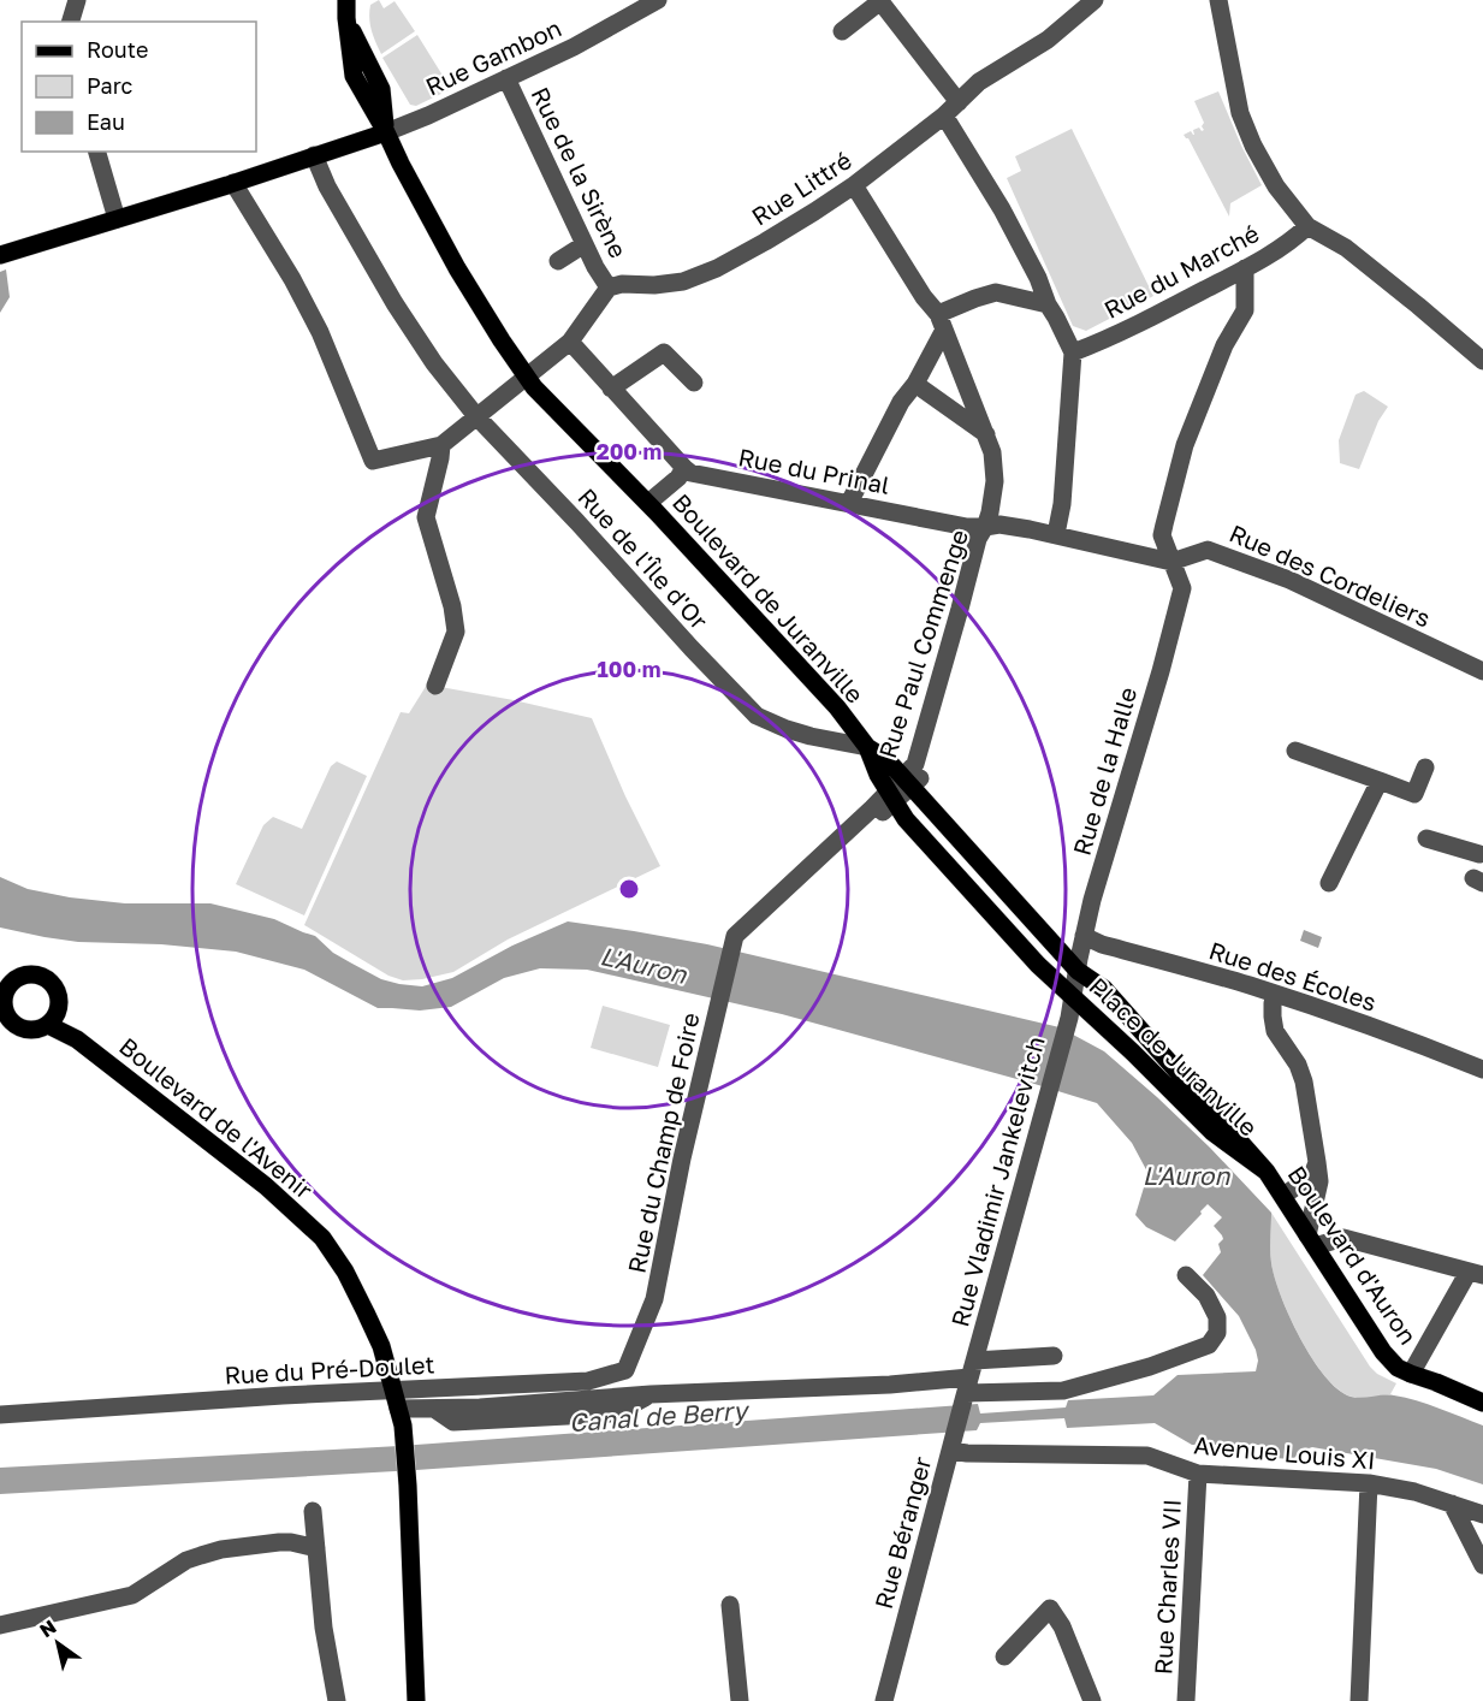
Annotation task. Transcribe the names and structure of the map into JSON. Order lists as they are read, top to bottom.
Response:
{
  "streets": {
    "main road": [
      "Boulevard de Juranville",
      "Place de Juranville",
      "Boulevard de l'Avenir",
      "Boulevard d'Auron"
    ],
    "street": [
      "Rue Gambon",
      "Rue de la Sirène",
      "Rue Littré",
      "Rue du Marché",
      "Rue du Prinal",
      "Rue de l'Île d'Or",
      "Rue des Cordeliers",
      "Rue Paul Commenge",
      "Rue de la Halle",
      "Rue des Écoles",
      "Rue du Champ de Foire",
      "Rue Vladimir Jankelevitch",
      "Rue du Pré-Doulet",
      "Avenue Louis XI",
      "Rue Béranger",
      "Rue Charles VII"
    ]
  },
  "crossings": [
    ["Rue Gambon", "Rue de la Sirène"],
    ["Rue Gambon", "Boulevard de Juranville"],
    ["Rue de la Sirène", "Rue Littré"],
    ["Rue Littré", "Rue Paul Commenge"],
    ["Rue du Marché", "Rue de la Halle"],
    ["Rue du Prinal", "Rue des Cordeliers"],
    ["Rue du Prinal", "Rue Paul Commenge"],
    ["Rue de l'Île d'Or", "Boulevard de Juranville"],
    ["Rue des Cordeliers", "Rue Paul Commenge"],
    ["Rue des Cordeliers", "Rue de la Halle"],
    ["Boulevard de Juranville", "Rue Paul Commenge"],
    ["Boulevard de Juranville", "Place de Juranville"],
    ["Boulevard de Juranville", "Rue du Champ de Foire"],
    ["Rue Paul Commenge", "Place de Juranville"],
    ["Rue Paul Commenge", "Rue du Champ de Foire"],
    ["Rue de la Halle", "Rue des Écoles"],
    ["Rue de la Halle", "Place de Juranville"],
    ["Rue de la Halle", "Rue Vladimir Jankelevitch"],
    ["Place de Juranville", "Rue du Champ de Foire"],
    ["Place de Juranville", "Rue Vladimir Jankelevitch"],
    ["Place de Juranville", "Boulevard d'Auron"],
    ["Boulevard de l'Avenir", "Rue du Pré-Doulet"],
    ["Rue du Champ de Foire", "Rue du Pré-Doulet"],
    ["Rue Vladimir Jankelevitch", "Rue du Pré-Doulet"],
    ["Rue Vladimir Jankelevitch", "Rue Béranger"],
    ["Rue du Pré-Doulet", "Rue Béranger"],
    ["Avenue Louis XI", "Rue Béranger"],
    ["Avenue Louis XI", "Rue Charles VII"]
  ],
  "water": ["L'Auron", "Canal de Berry"],
  "legend": ["Route", "Parc", "Eau"],
  "north": "top left",
  "rings": ["200 m", "100 m"]
}
